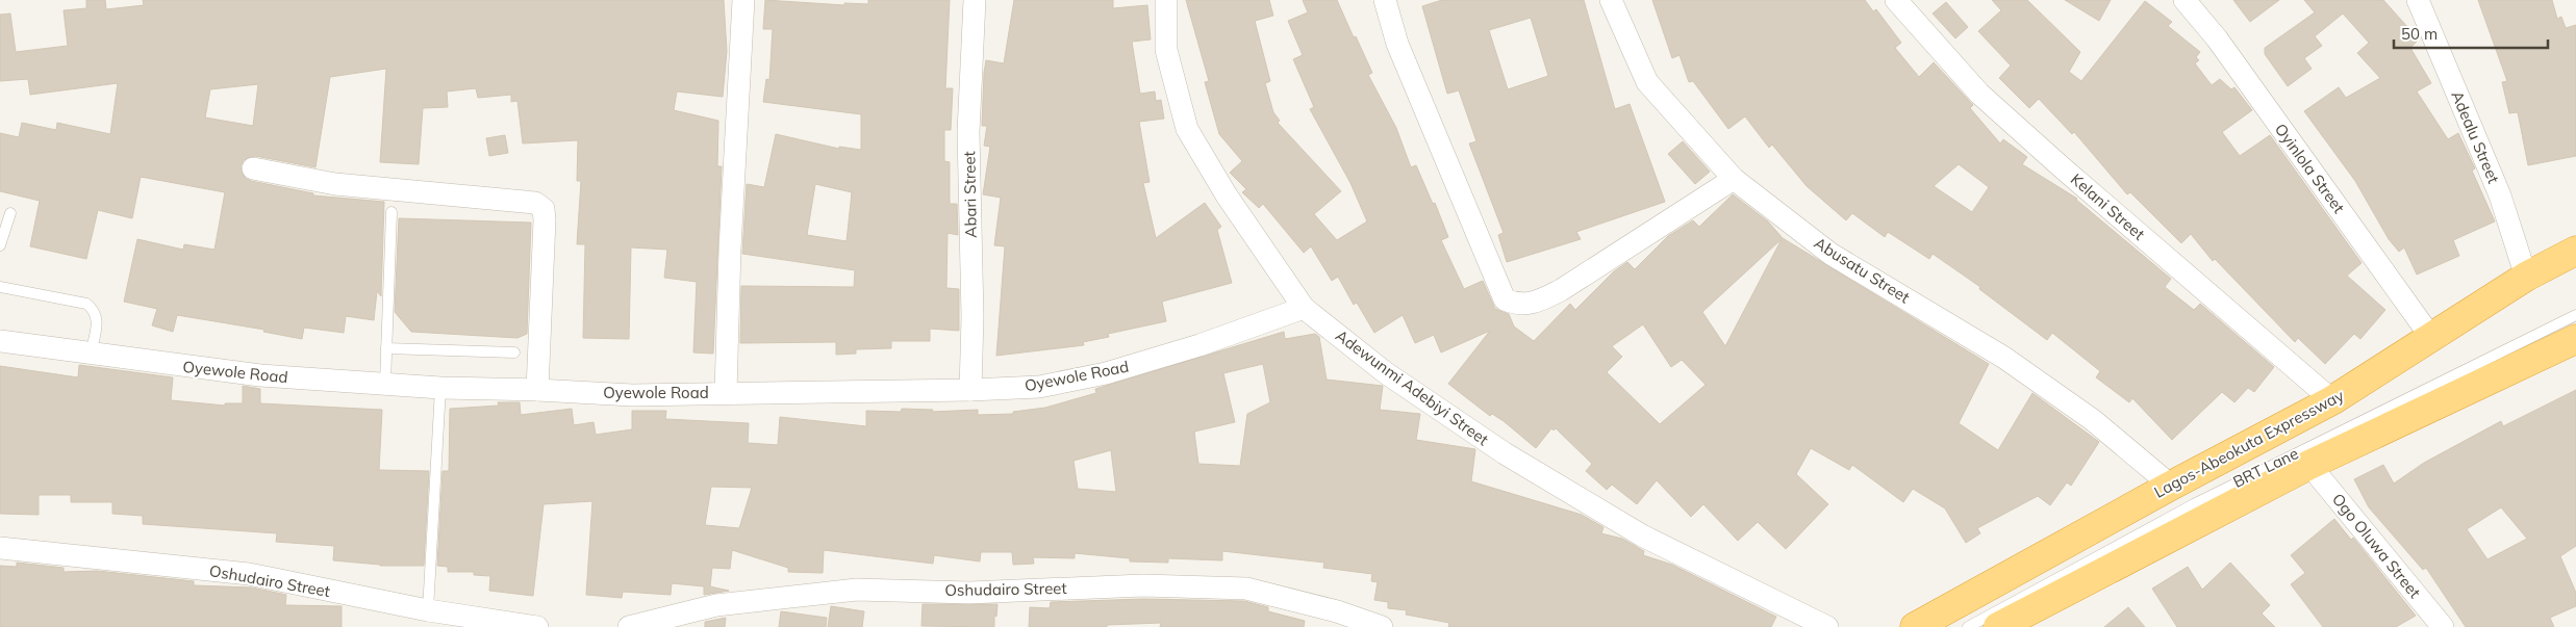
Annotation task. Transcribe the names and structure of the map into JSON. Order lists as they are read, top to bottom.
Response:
{
  "streets": {
    "highway": ["Lagos-Abeokuta Expressway"],
    "street": [
      "Adealu Street",
      "Oyinlola Street",
      "Abari Street",
      "Kelani Street",
      "Abusatu Street",
      "Oyewole Road",
      "Adewunmi Adebiyi Street",
      "Ogo Oluwa Street",
      "Oshudairo Street"
    ],
    "lane": ["BRT Lane"]
  },
  "crossings": [
    ["Adealu Street", "Lagos-Abeokuta Expressway"],
    ["Oyinlola Street", "Lagos-Abeokuta Expressway"],
    ["Abari Street", "Oyewole Road"],
    ["Kelani Street", "Lagos-Abeokuta Expressway"],
    ["Abusatu Street", "Lagos-Abeokuta Expressway"],
    ["Oyewole Road", "Adewunmi Adebiyi Street"]
  ],
  "scale_bar": "50 m"
}
